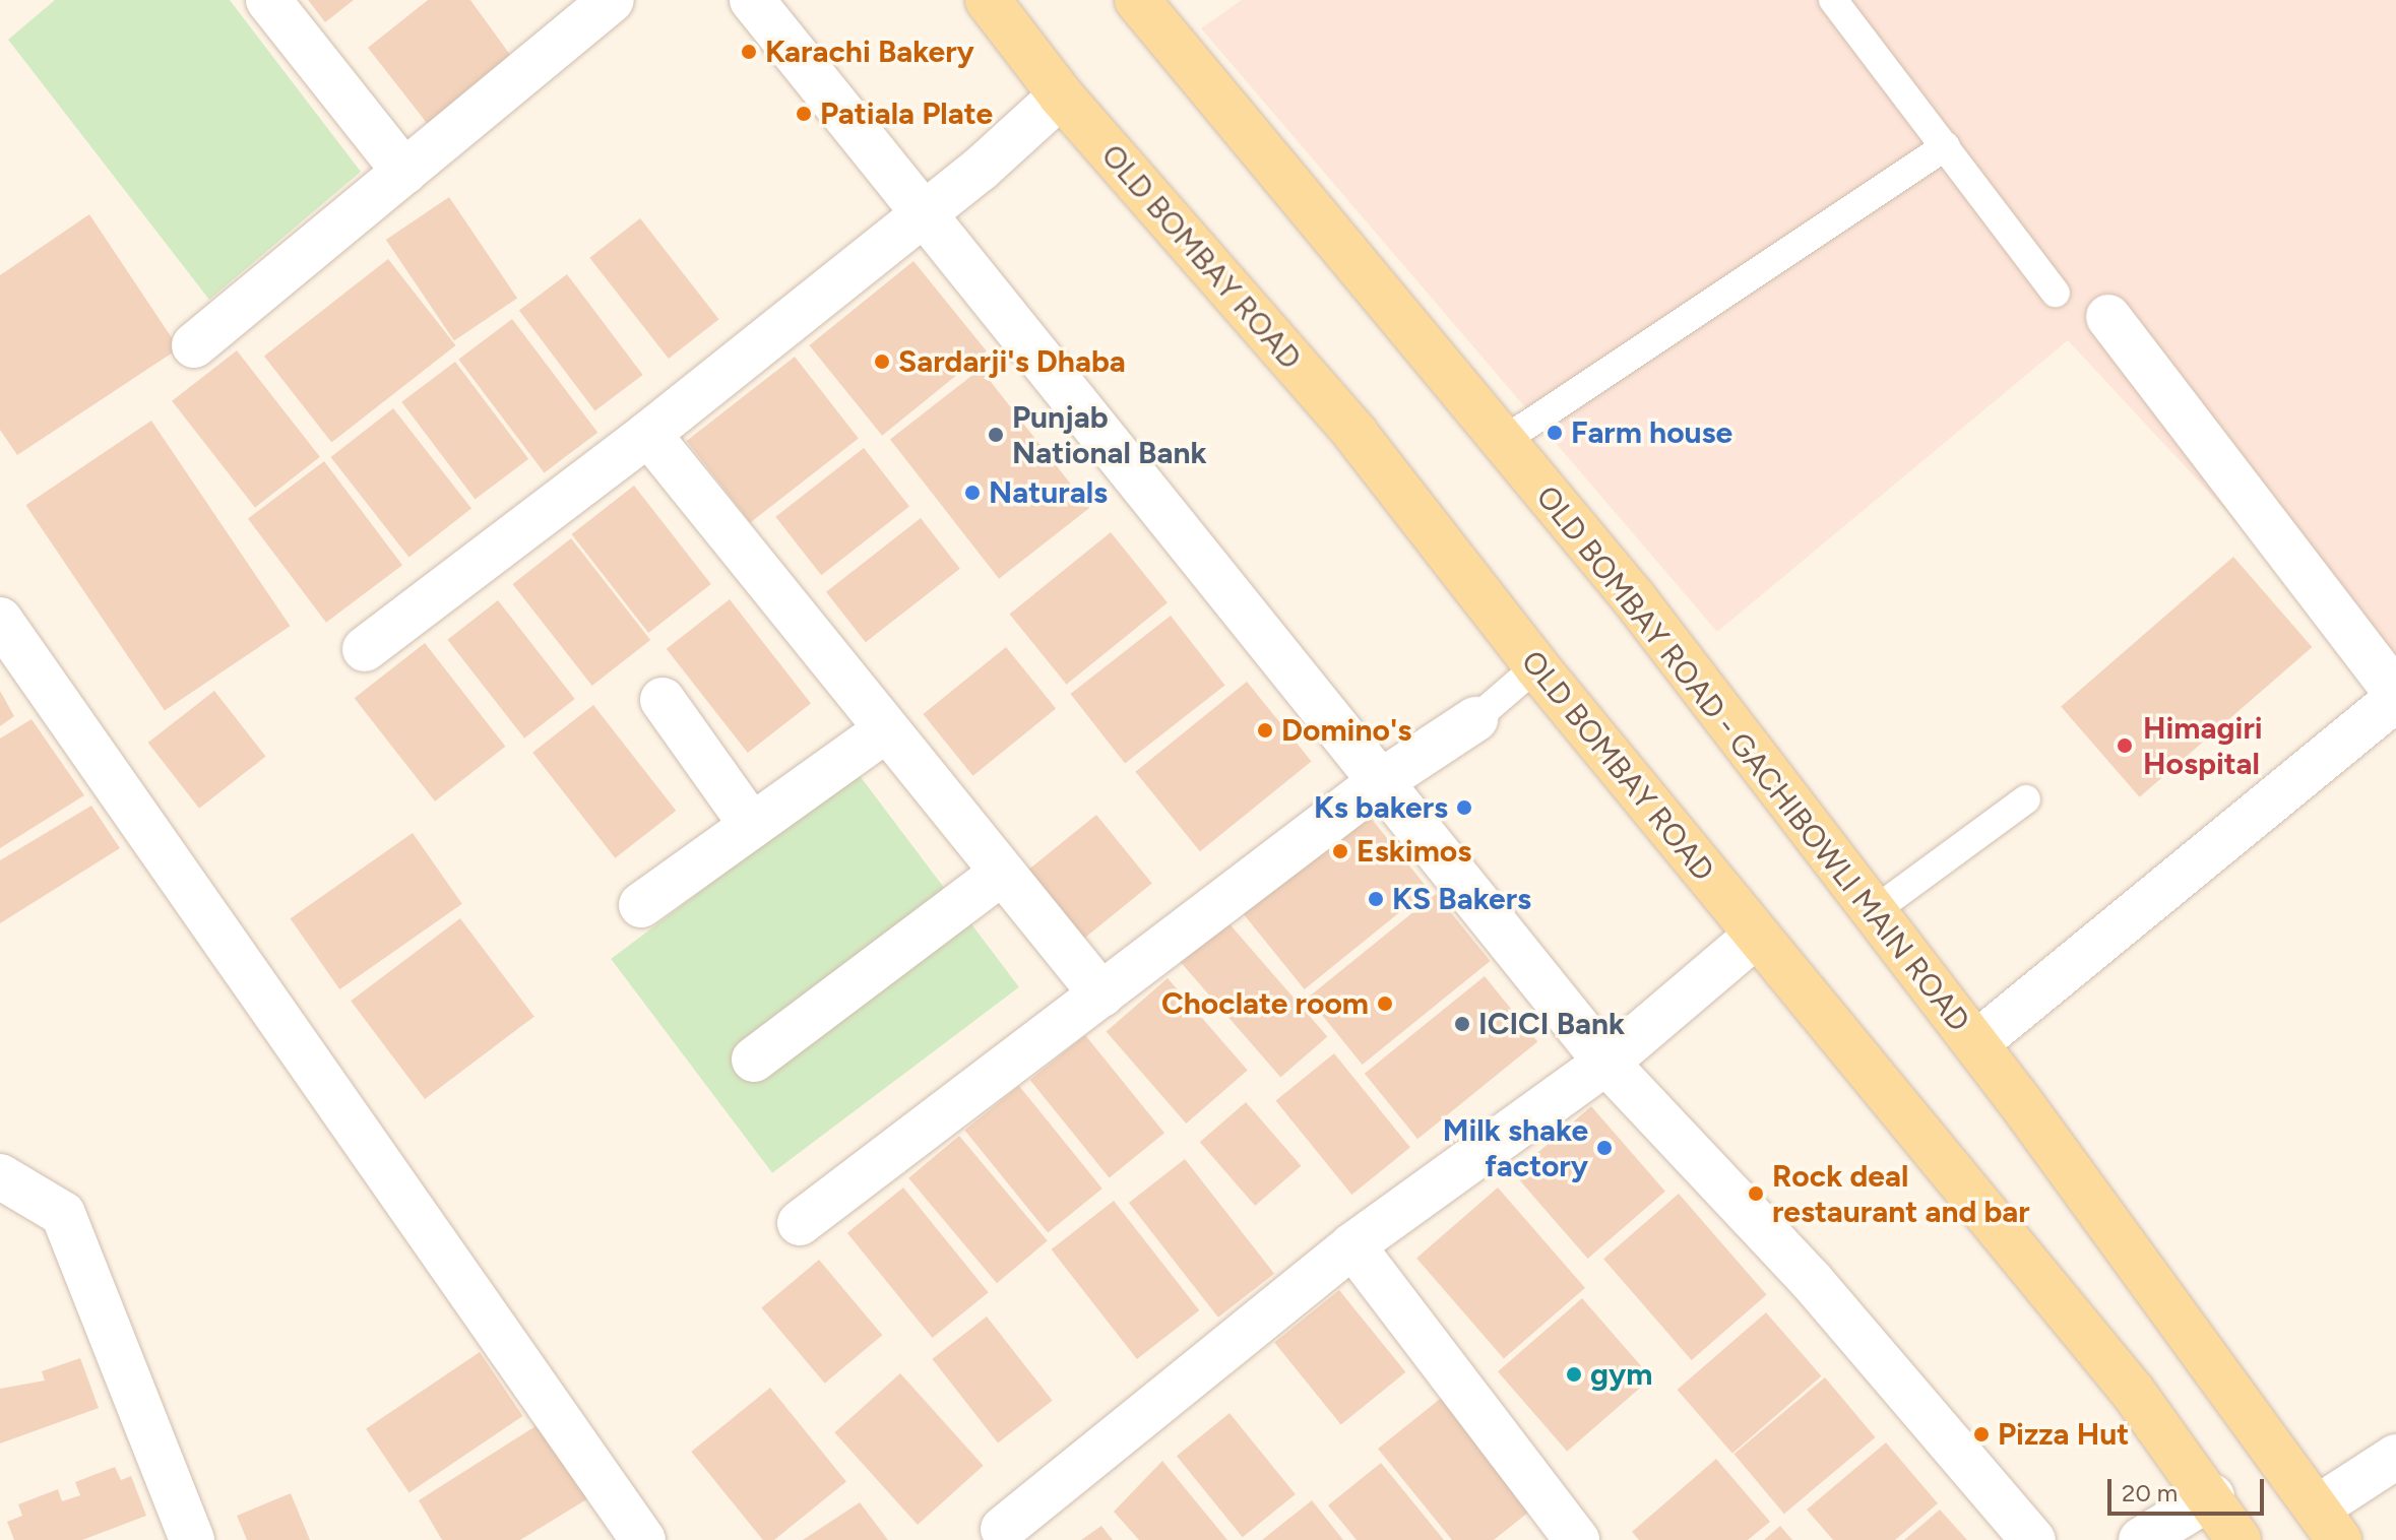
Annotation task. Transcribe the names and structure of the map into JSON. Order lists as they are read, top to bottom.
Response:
{
  "streets": {
    "main road": ["OLD BOMBAY ROAD", "OLD BOMBAY ROAD - GACHIBOWLI MAIN ROAD"]
  },
  "places": [
    "Karachi Bakery",
    "Patiala Plate",
    "Sardarji's Dhaba",
    "Farm house",
    "Punjab National Bank",
    "Naturals",
    "Domino's",
    "Himagiri Hospital",
    "Ks bakers",
    "Eskimos",
    "KS Bakers",
    "Choclate room",
    "ICICI Bank",
    "Milk shake factory",
    "Rock deal restaurant and bar",
    "gym",
    "Pizza Hut"
  ],
  "scale_bar": "20 m"
}
